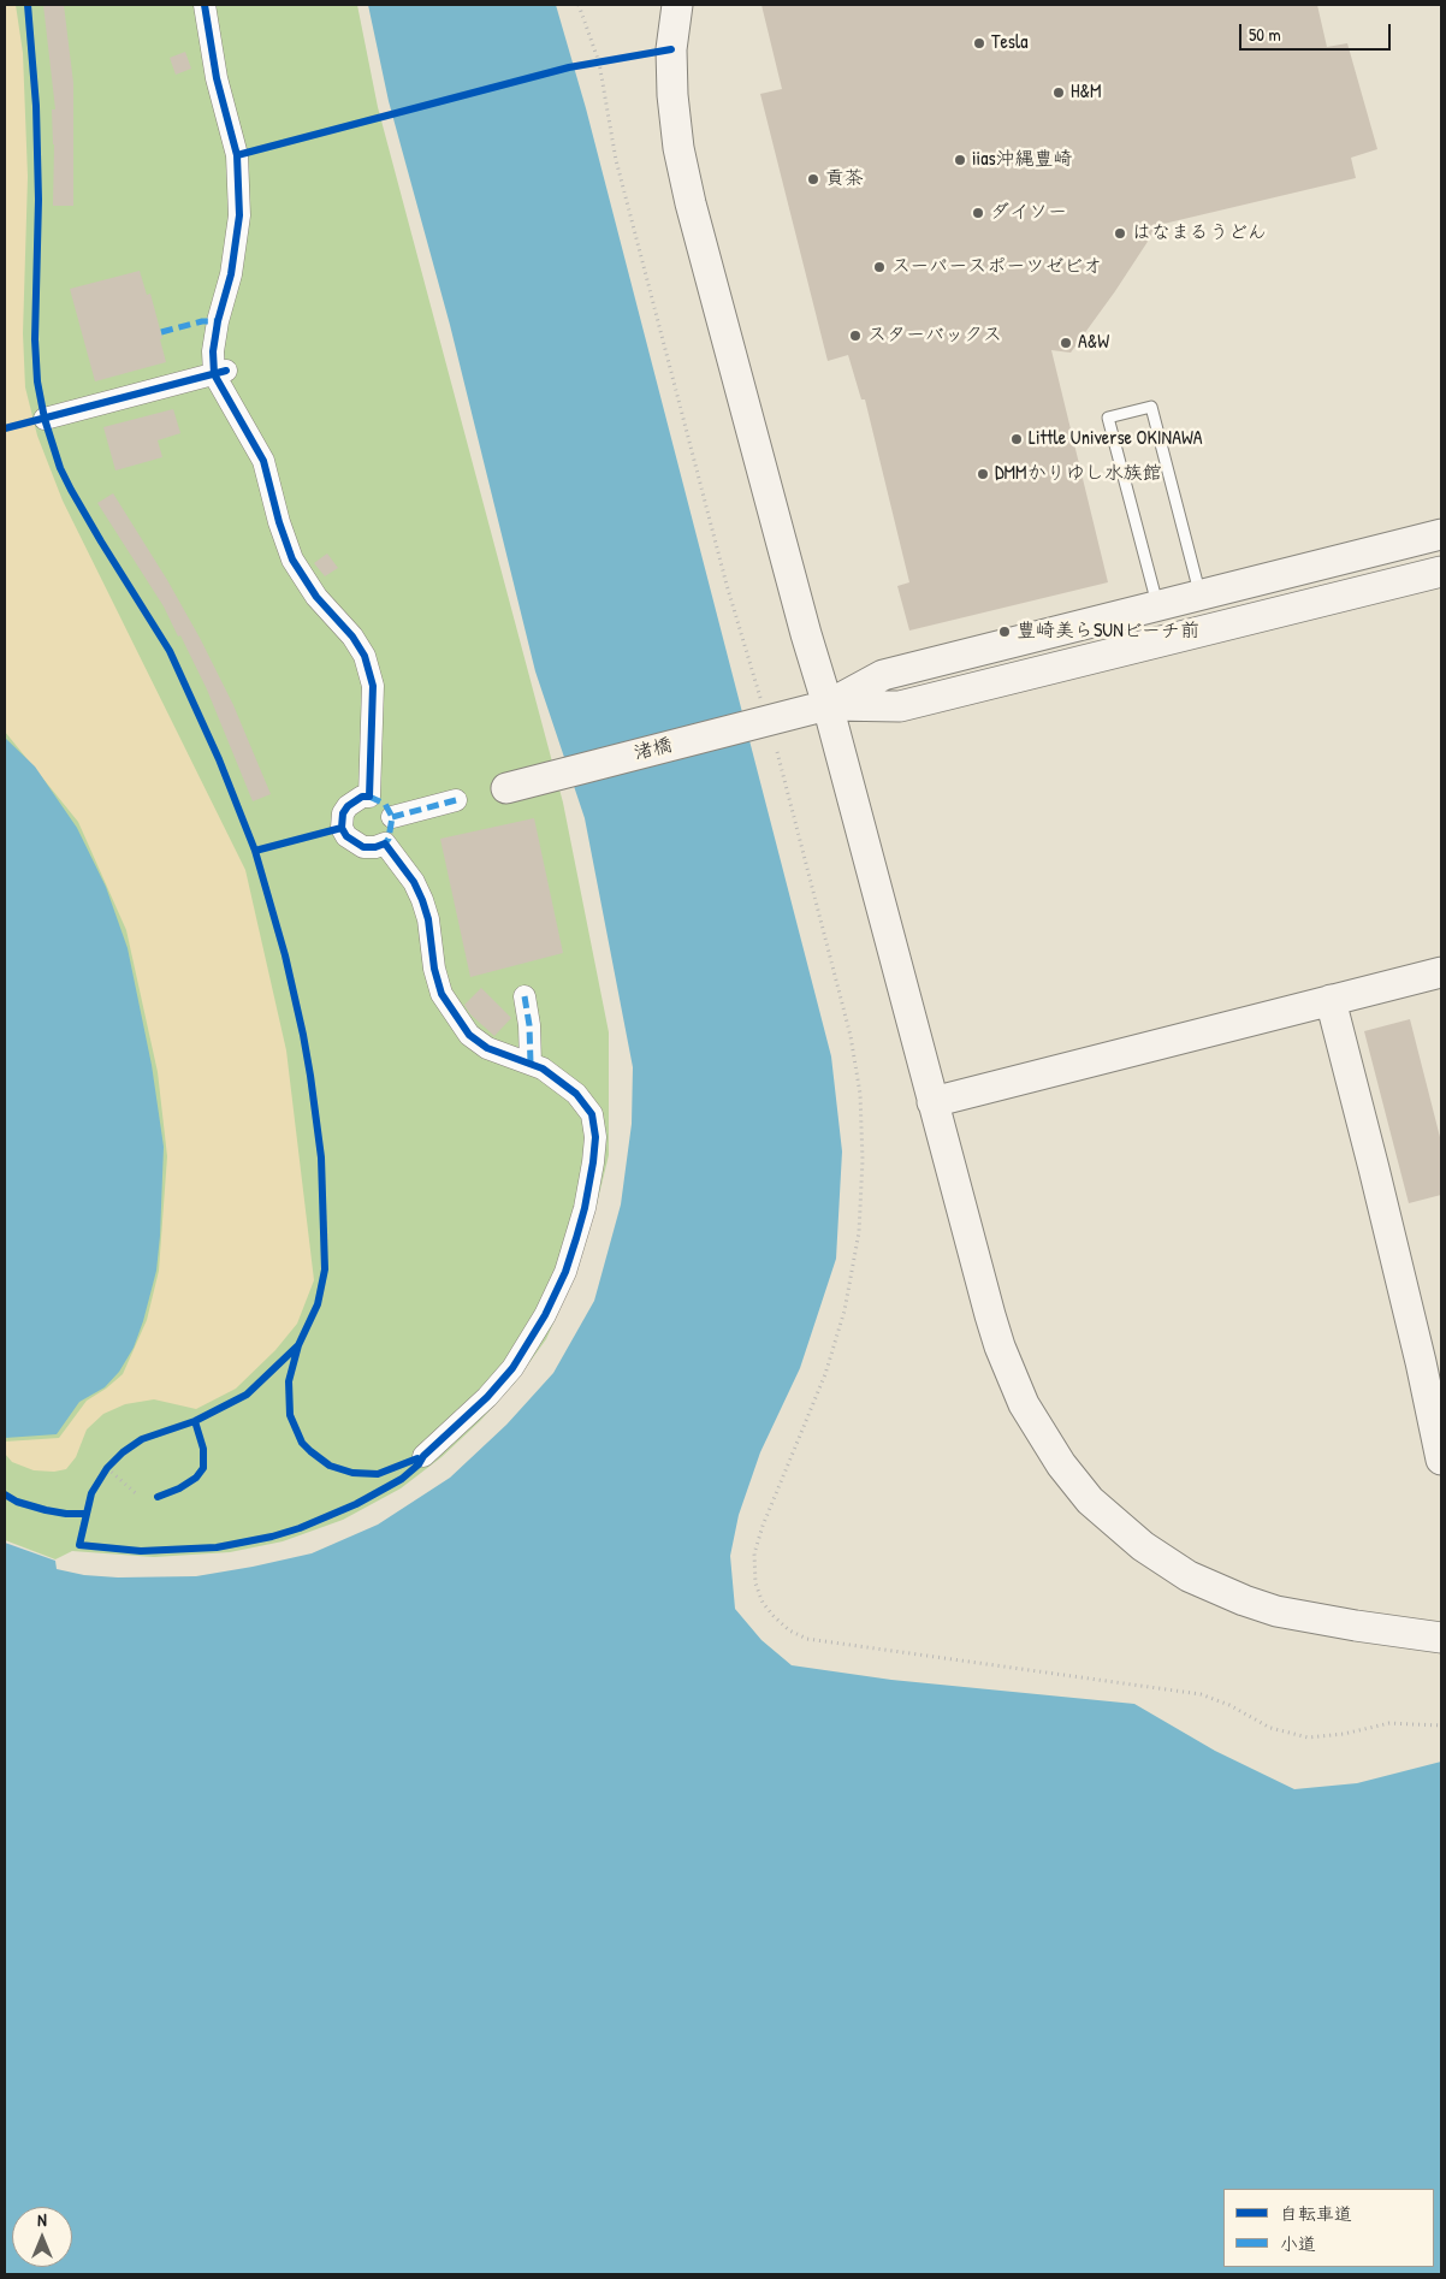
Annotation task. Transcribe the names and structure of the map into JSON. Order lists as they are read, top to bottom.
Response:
{
  "streets": {
    "street": ["渚橋"]
  },
  "places": [
    "Tesla",
    "H&M",
    "iias沖縄豊崎",
    "貢茶",
    "ダイソー",
    "はなまるうどん",
    "スーパースポーツゼビオ",
    "スターバックス",
    "A&W",
    "Little Universe OKINAWA",
    "DMMかりゆし水族館",
    "豊崎美らSUNビーチ前"
  ],
  "legend": ["自転車道", "小道"],
  "scale_bar": "50 m",
  "north": "top"
}
